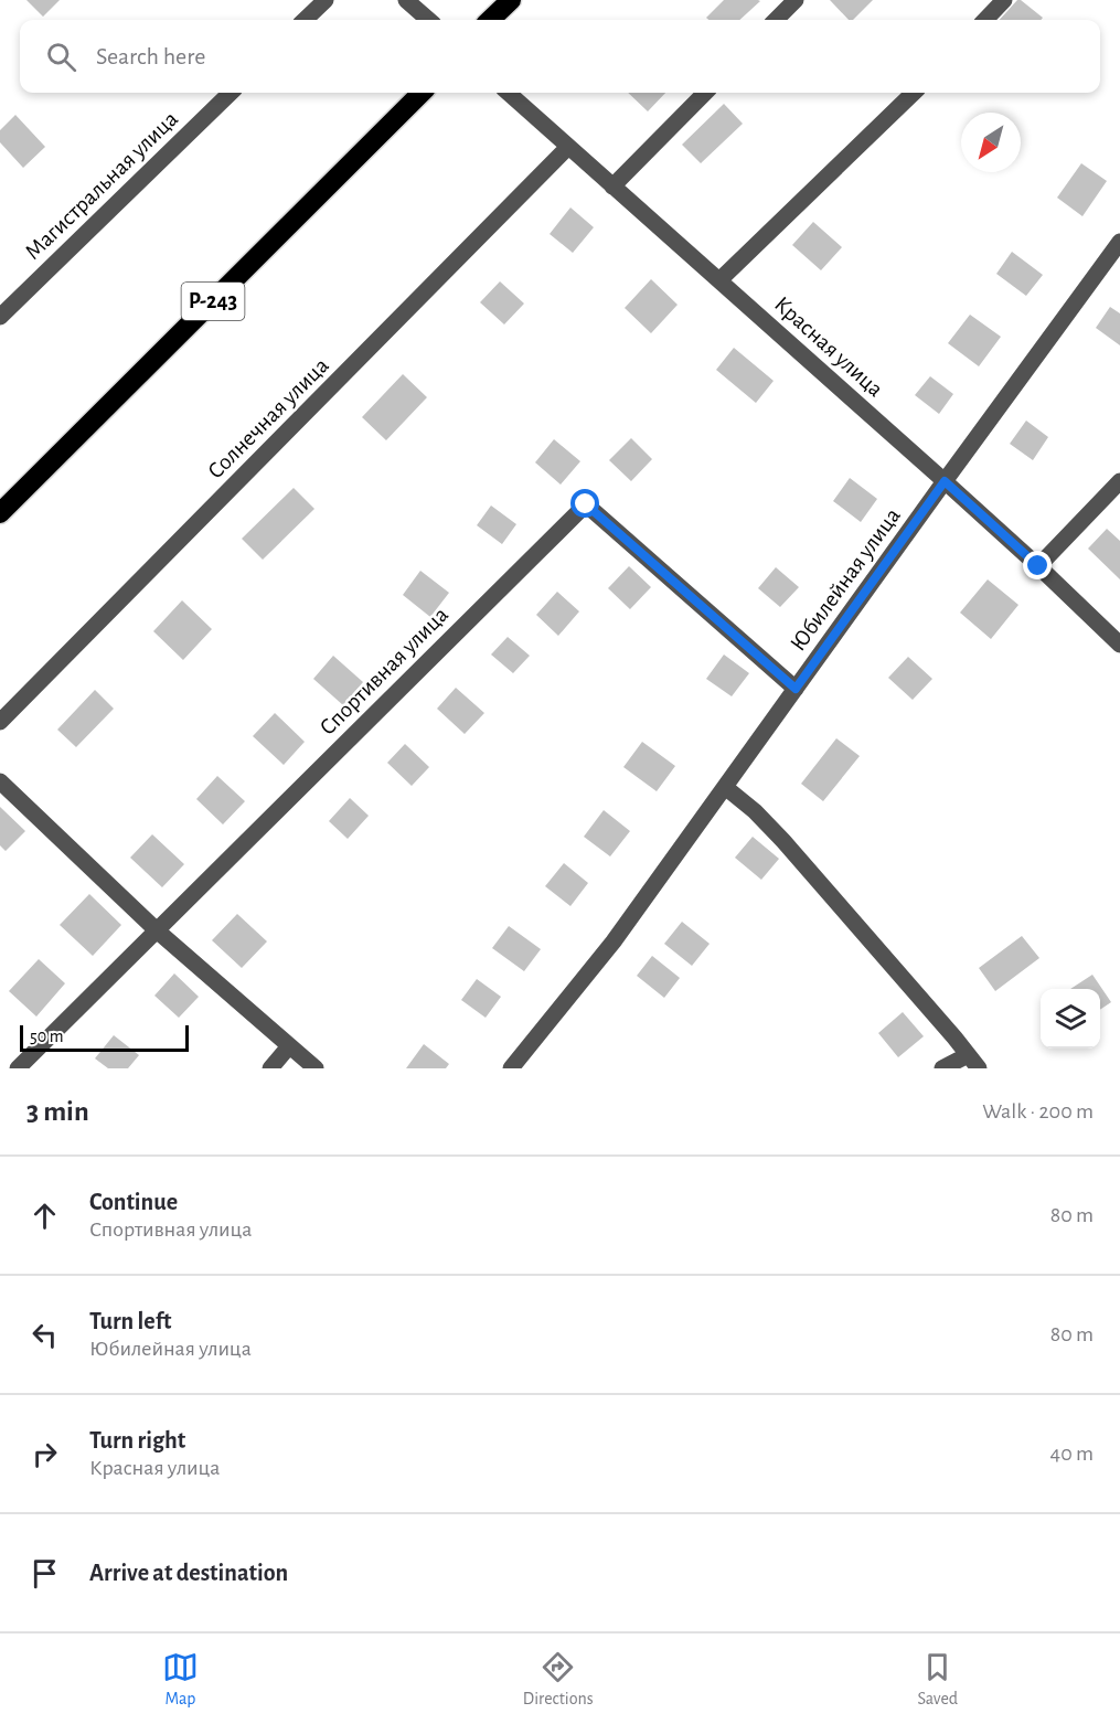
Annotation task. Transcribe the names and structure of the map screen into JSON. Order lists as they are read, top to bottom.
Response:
{
  "streets": {
    "highway": ["Р-243"],
    "street": [
      "Магистральная улица",
      "Красная улица",
      "Солнечная улица",
      "Юбилейная улица",
      "Спортивная улица"
    ]
  },
  "crossings": [
    ["Красная улица", "Солнечная улица"],
    ["Красная улица", "Юбилейная улица"],
    ["Юбилейная улица", "Спортивная улица"]
  ],
  "scale_bar": "50 m",
  "north": "bottom left",
  "page": {
    "search": "Search here",
    "scale": "50 m",
    "heading": ["3 min", "Walk · 200 m"],
    "list": [
      ["Continue", "Спортивная улица", "80 m"],
      ["Turn left", "Юбилейная улица", "80 m"],
      ["Turn right", "Красная улица", "40 m"],
      "Arrive at destination"
    ],
    "nav": ["Map", "Directions", "Saved"]
  }
}
